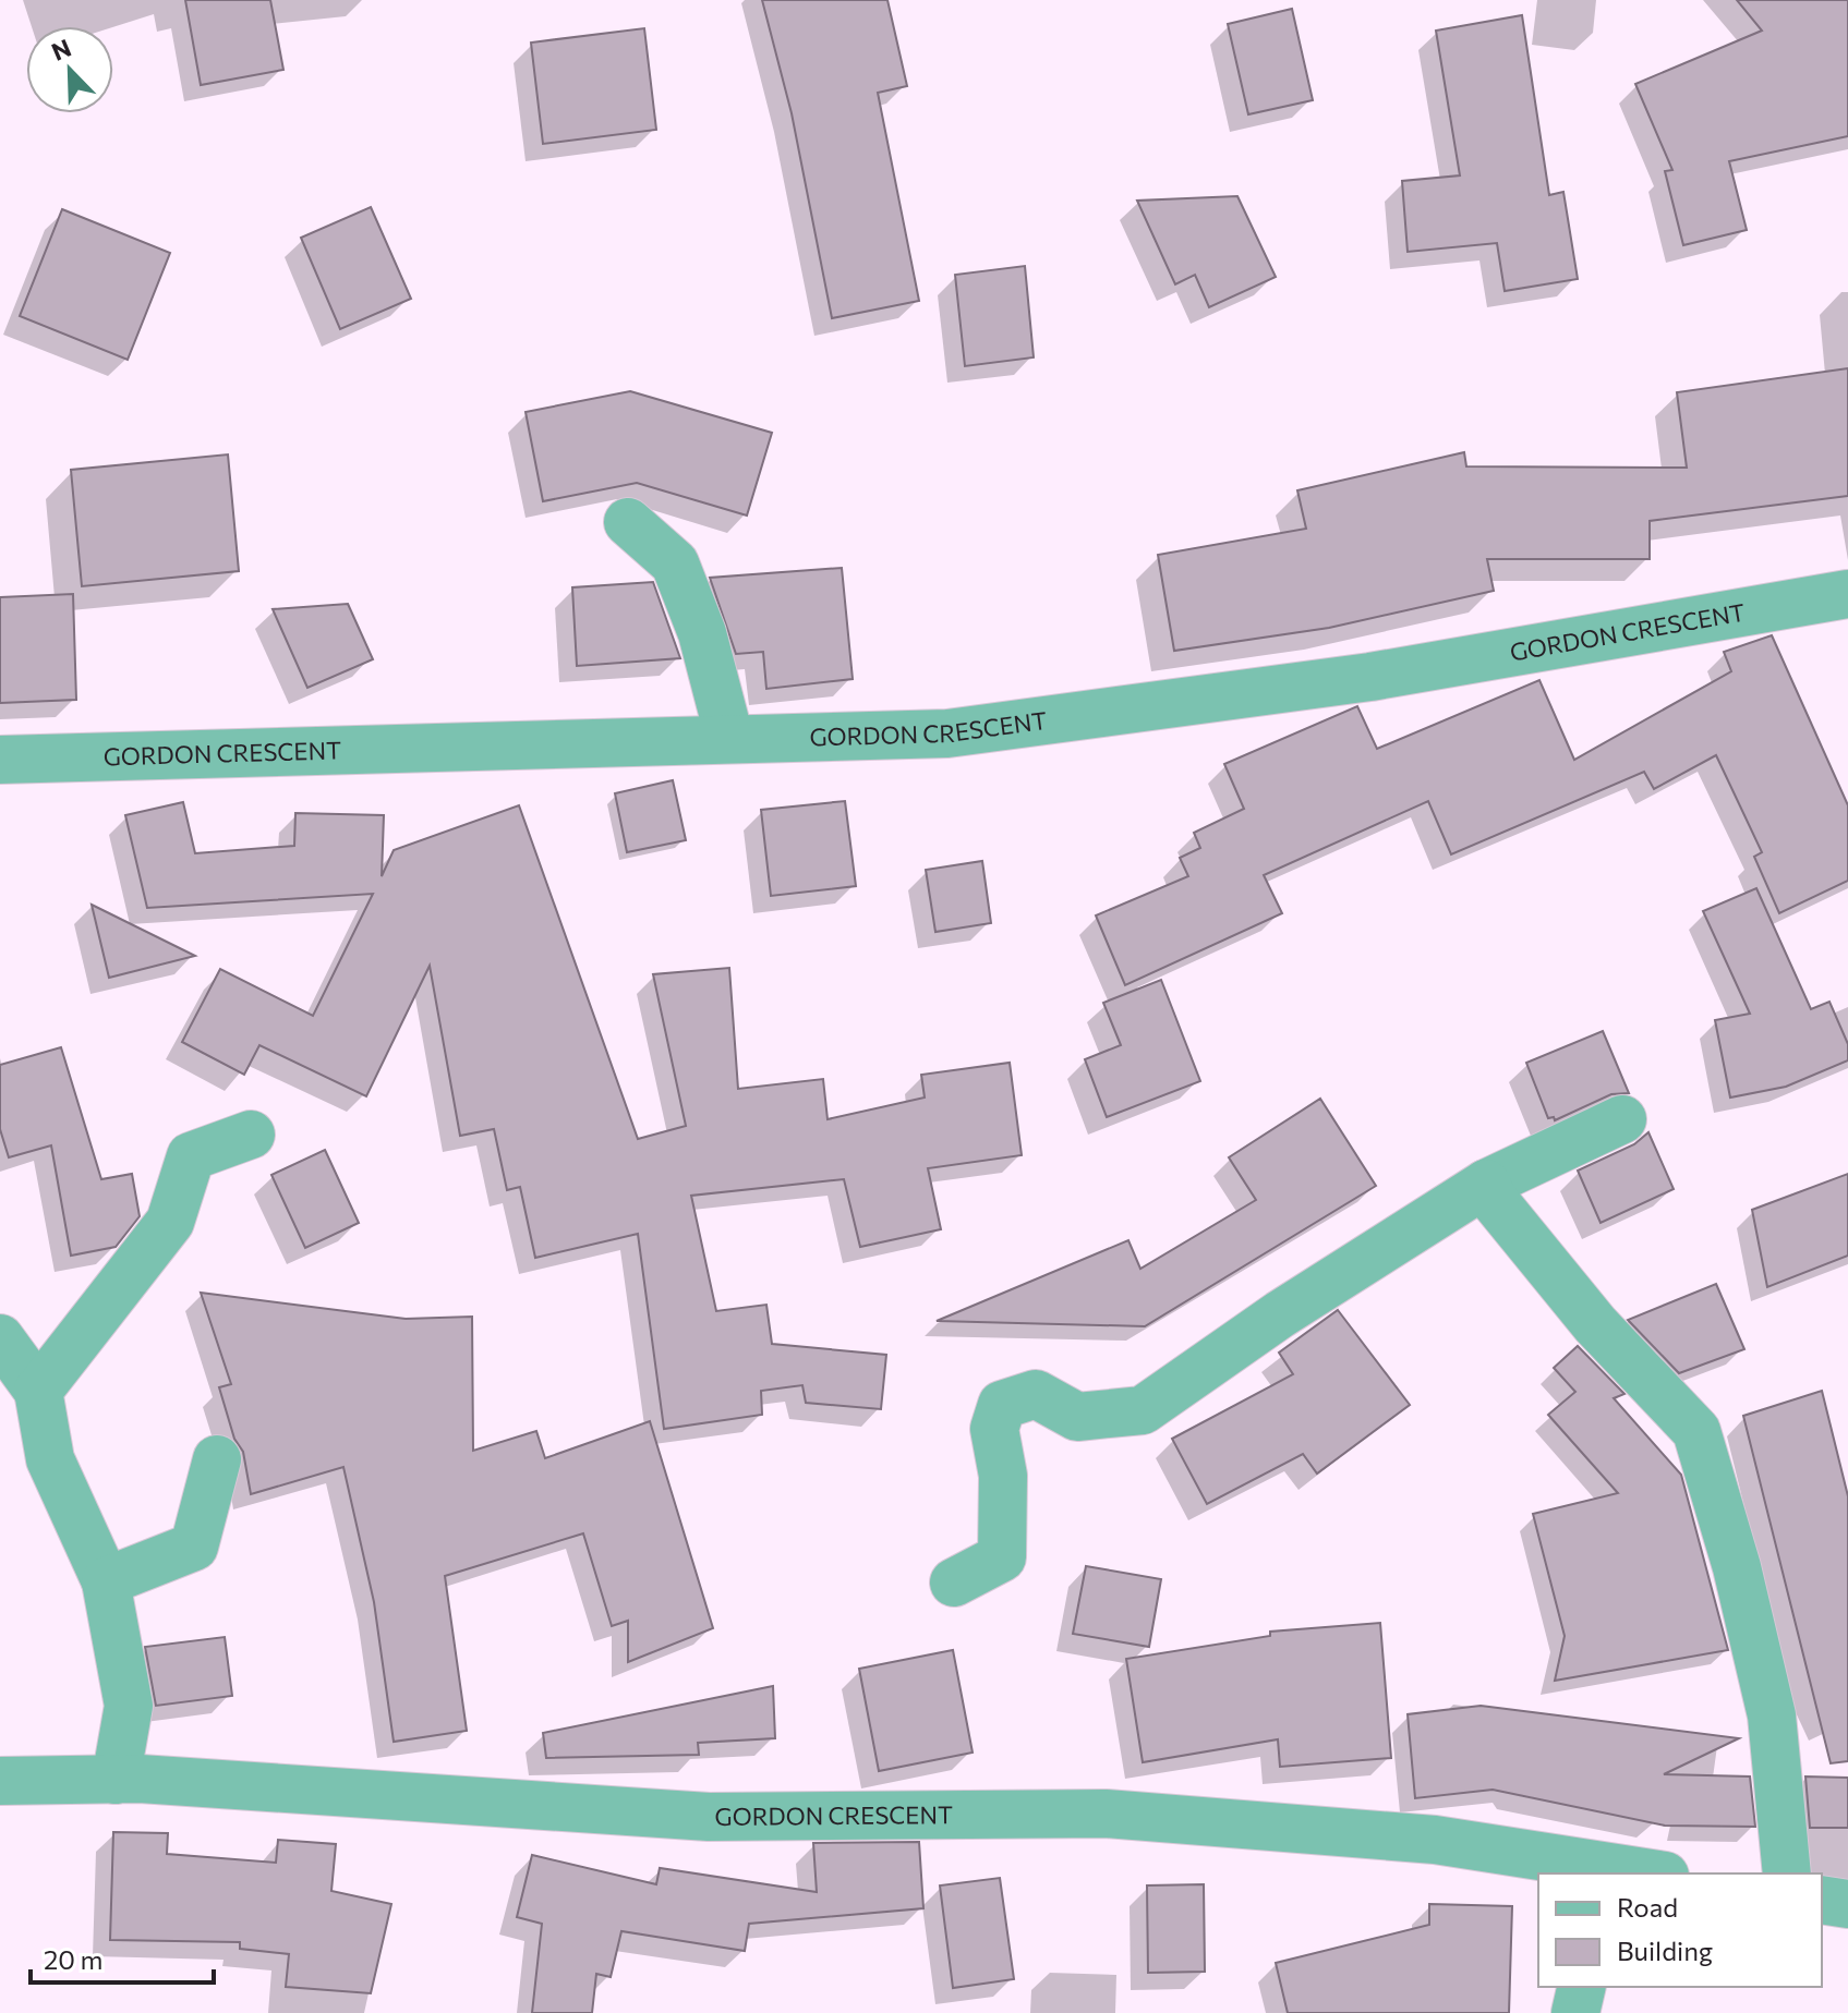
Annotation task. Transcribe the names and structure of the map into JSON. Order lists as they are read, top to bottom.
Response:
{
  "streets": {
    "street": ["GORDON CRESCENT"]
  },
  "legend": ["Road", "Building"],
  "scale_bar": "20 m",
  "north": "top left"
}
